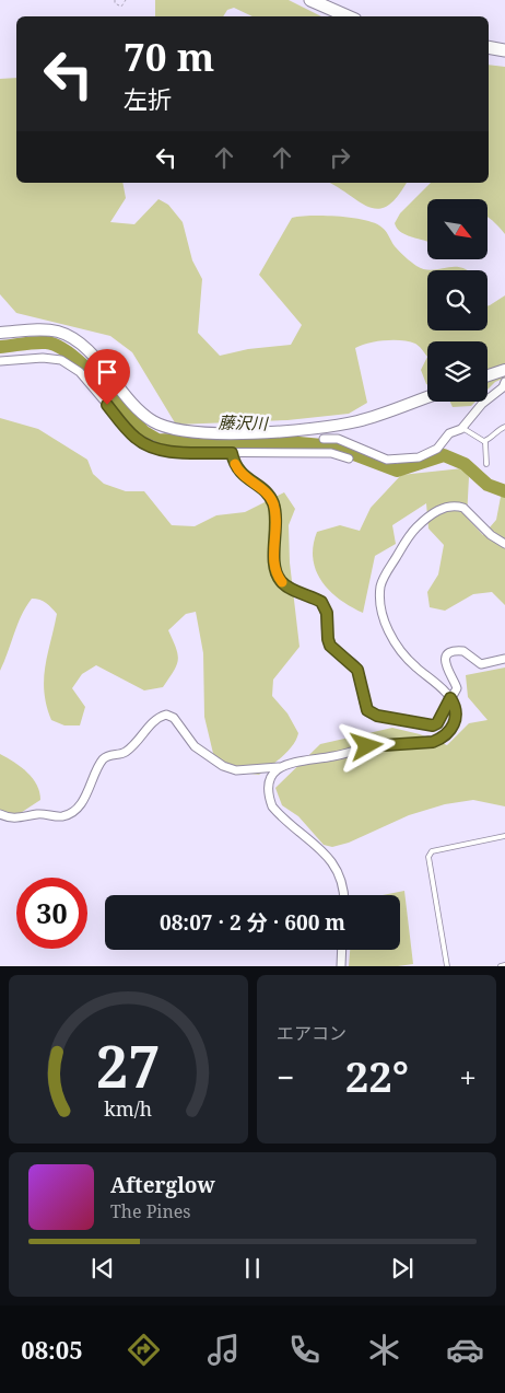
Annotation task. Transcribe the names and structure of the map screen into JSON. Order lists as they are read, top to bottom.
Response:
{
  "water": ["藤沢川"],
  "north": "bottom right",
  "page": {
    "turn": ["70 m", "左折"],
    "limit": "30",
    "trip": "08:07 · 2 分 · 600 m",
    "tile": "エアコン",
    "heat": ["−", "22°", "+"],
    "song": ["Afterglow", "The Pines"],
    "tabs": "08:05",
    "gauge": ["27", "km/h"]
  }
}
